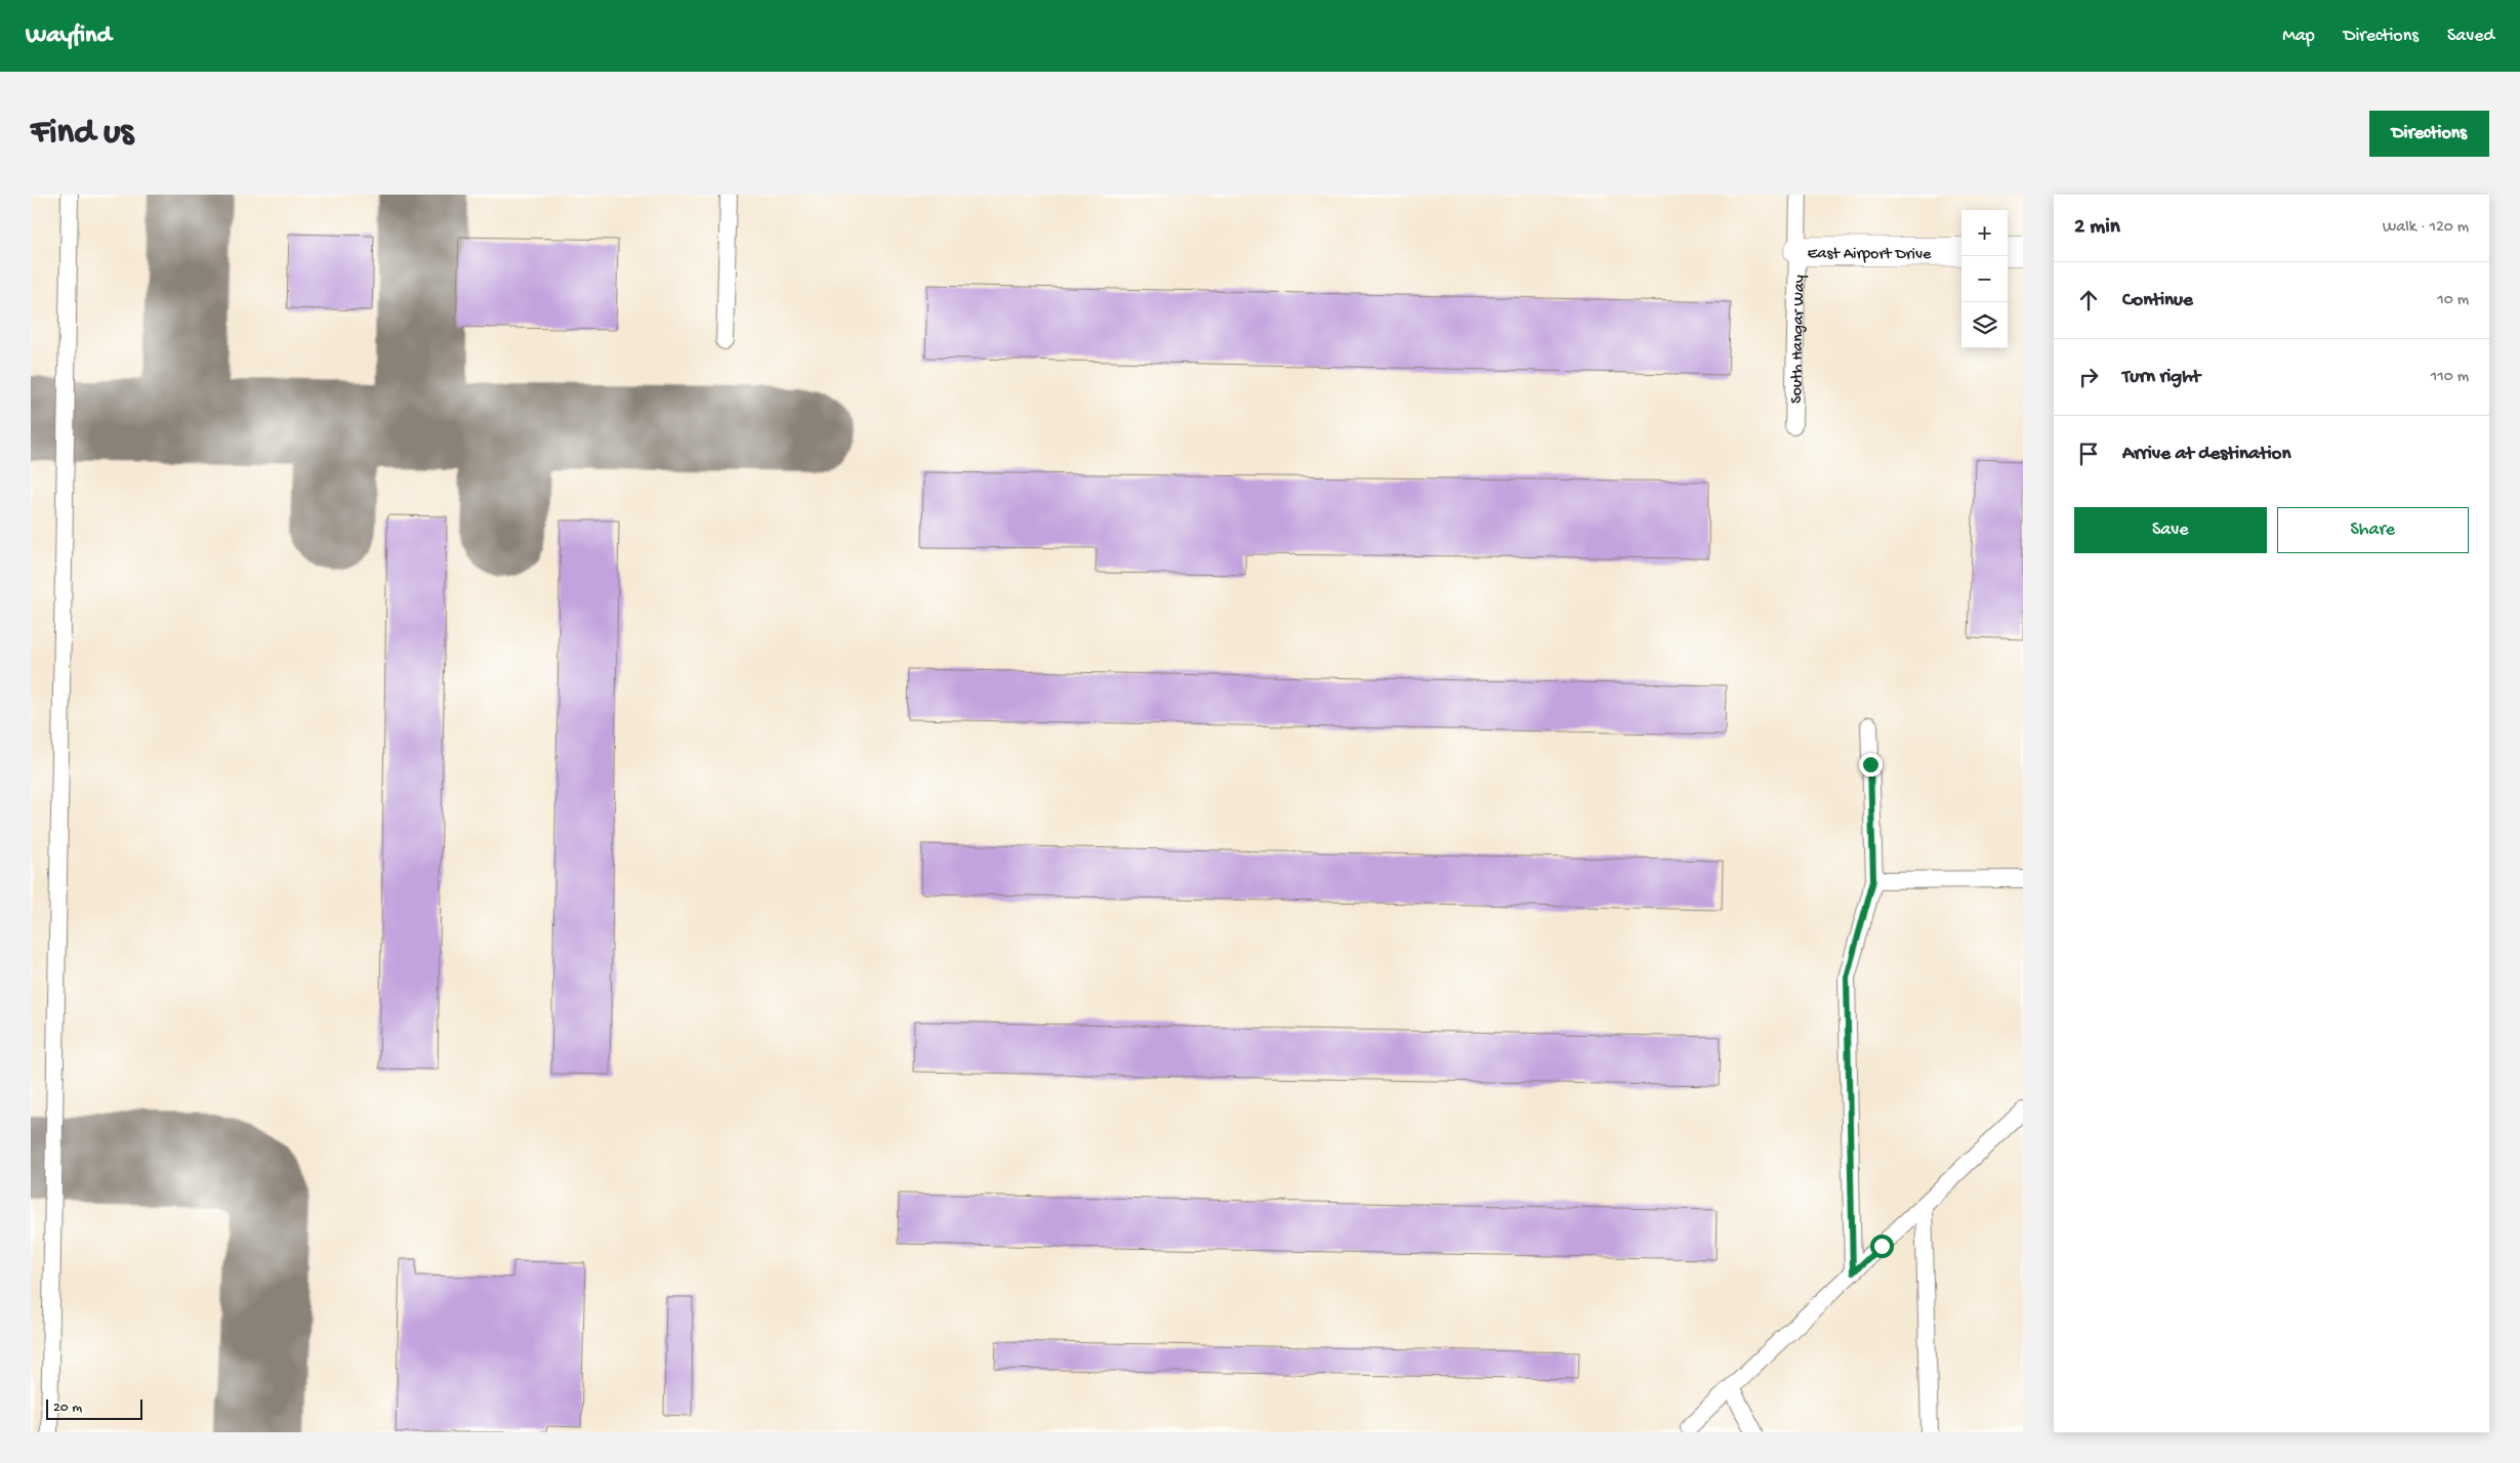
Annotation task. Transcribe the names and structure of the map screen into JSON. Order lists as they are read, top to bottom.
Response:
{
  "streets": {
    "street": ["East Airport Drive"],
    "lane": ["South Hangar Way"]
  },
  "crossings": [
    ["East Airport Drive", "South Hangar Way"]
  ],
  "scale_bar": "20 m",
  "page": {
    "header": "Wayfind",
    "nav": ["Map", "Directions", "Saved"],
    "buttons": [
      "Directions",
      ["Save", "Share"]
    ],
    "title": "Find us",
    "heading": ["2 min", "Walk · 120 m"],
    "map_buttons": ["+", "−"],
    "list": [
      ["Continue", "10 m"],
      ["Turn right", "110 m"],
      "Arrive at destination"
    ],
    "scale": "20 m"
  }
}
